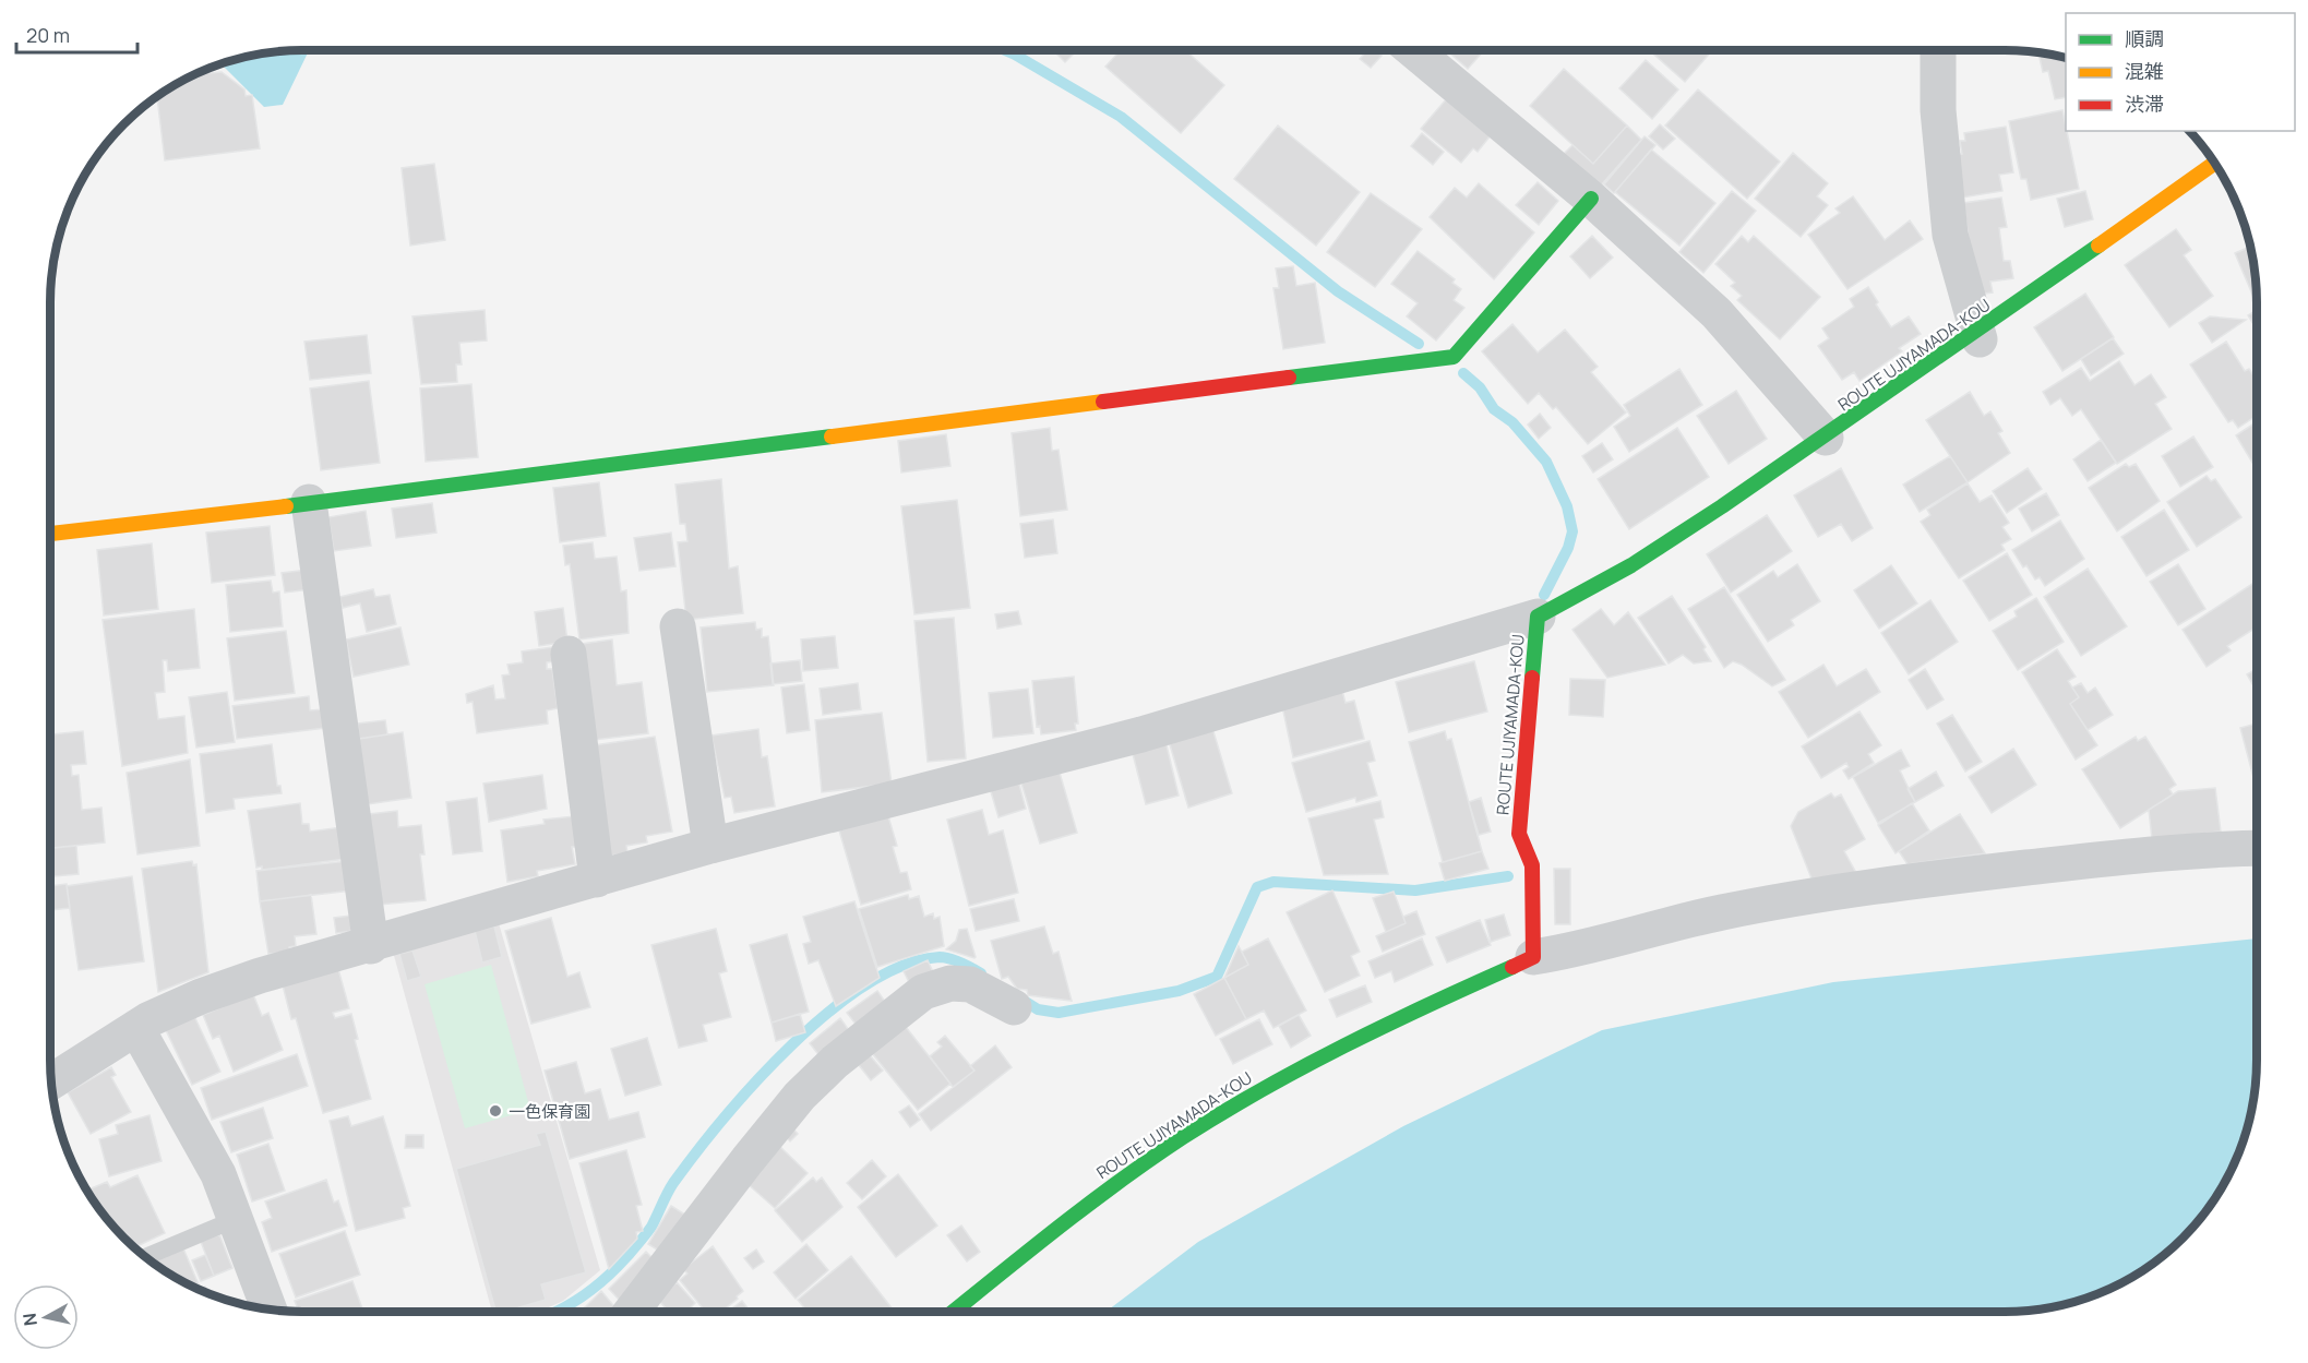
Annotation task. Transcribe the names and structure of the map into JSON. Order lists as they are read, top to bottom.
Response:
{
  "streets": {
    "main road": ["ROUTE UJIYAMADA-KOU"]
  },
  "places": ["一色保育園"],
  "legend": ["順調", "混雑", "渋滞"],
  "scale_bar": "20 m",
  "north": "left"
}
